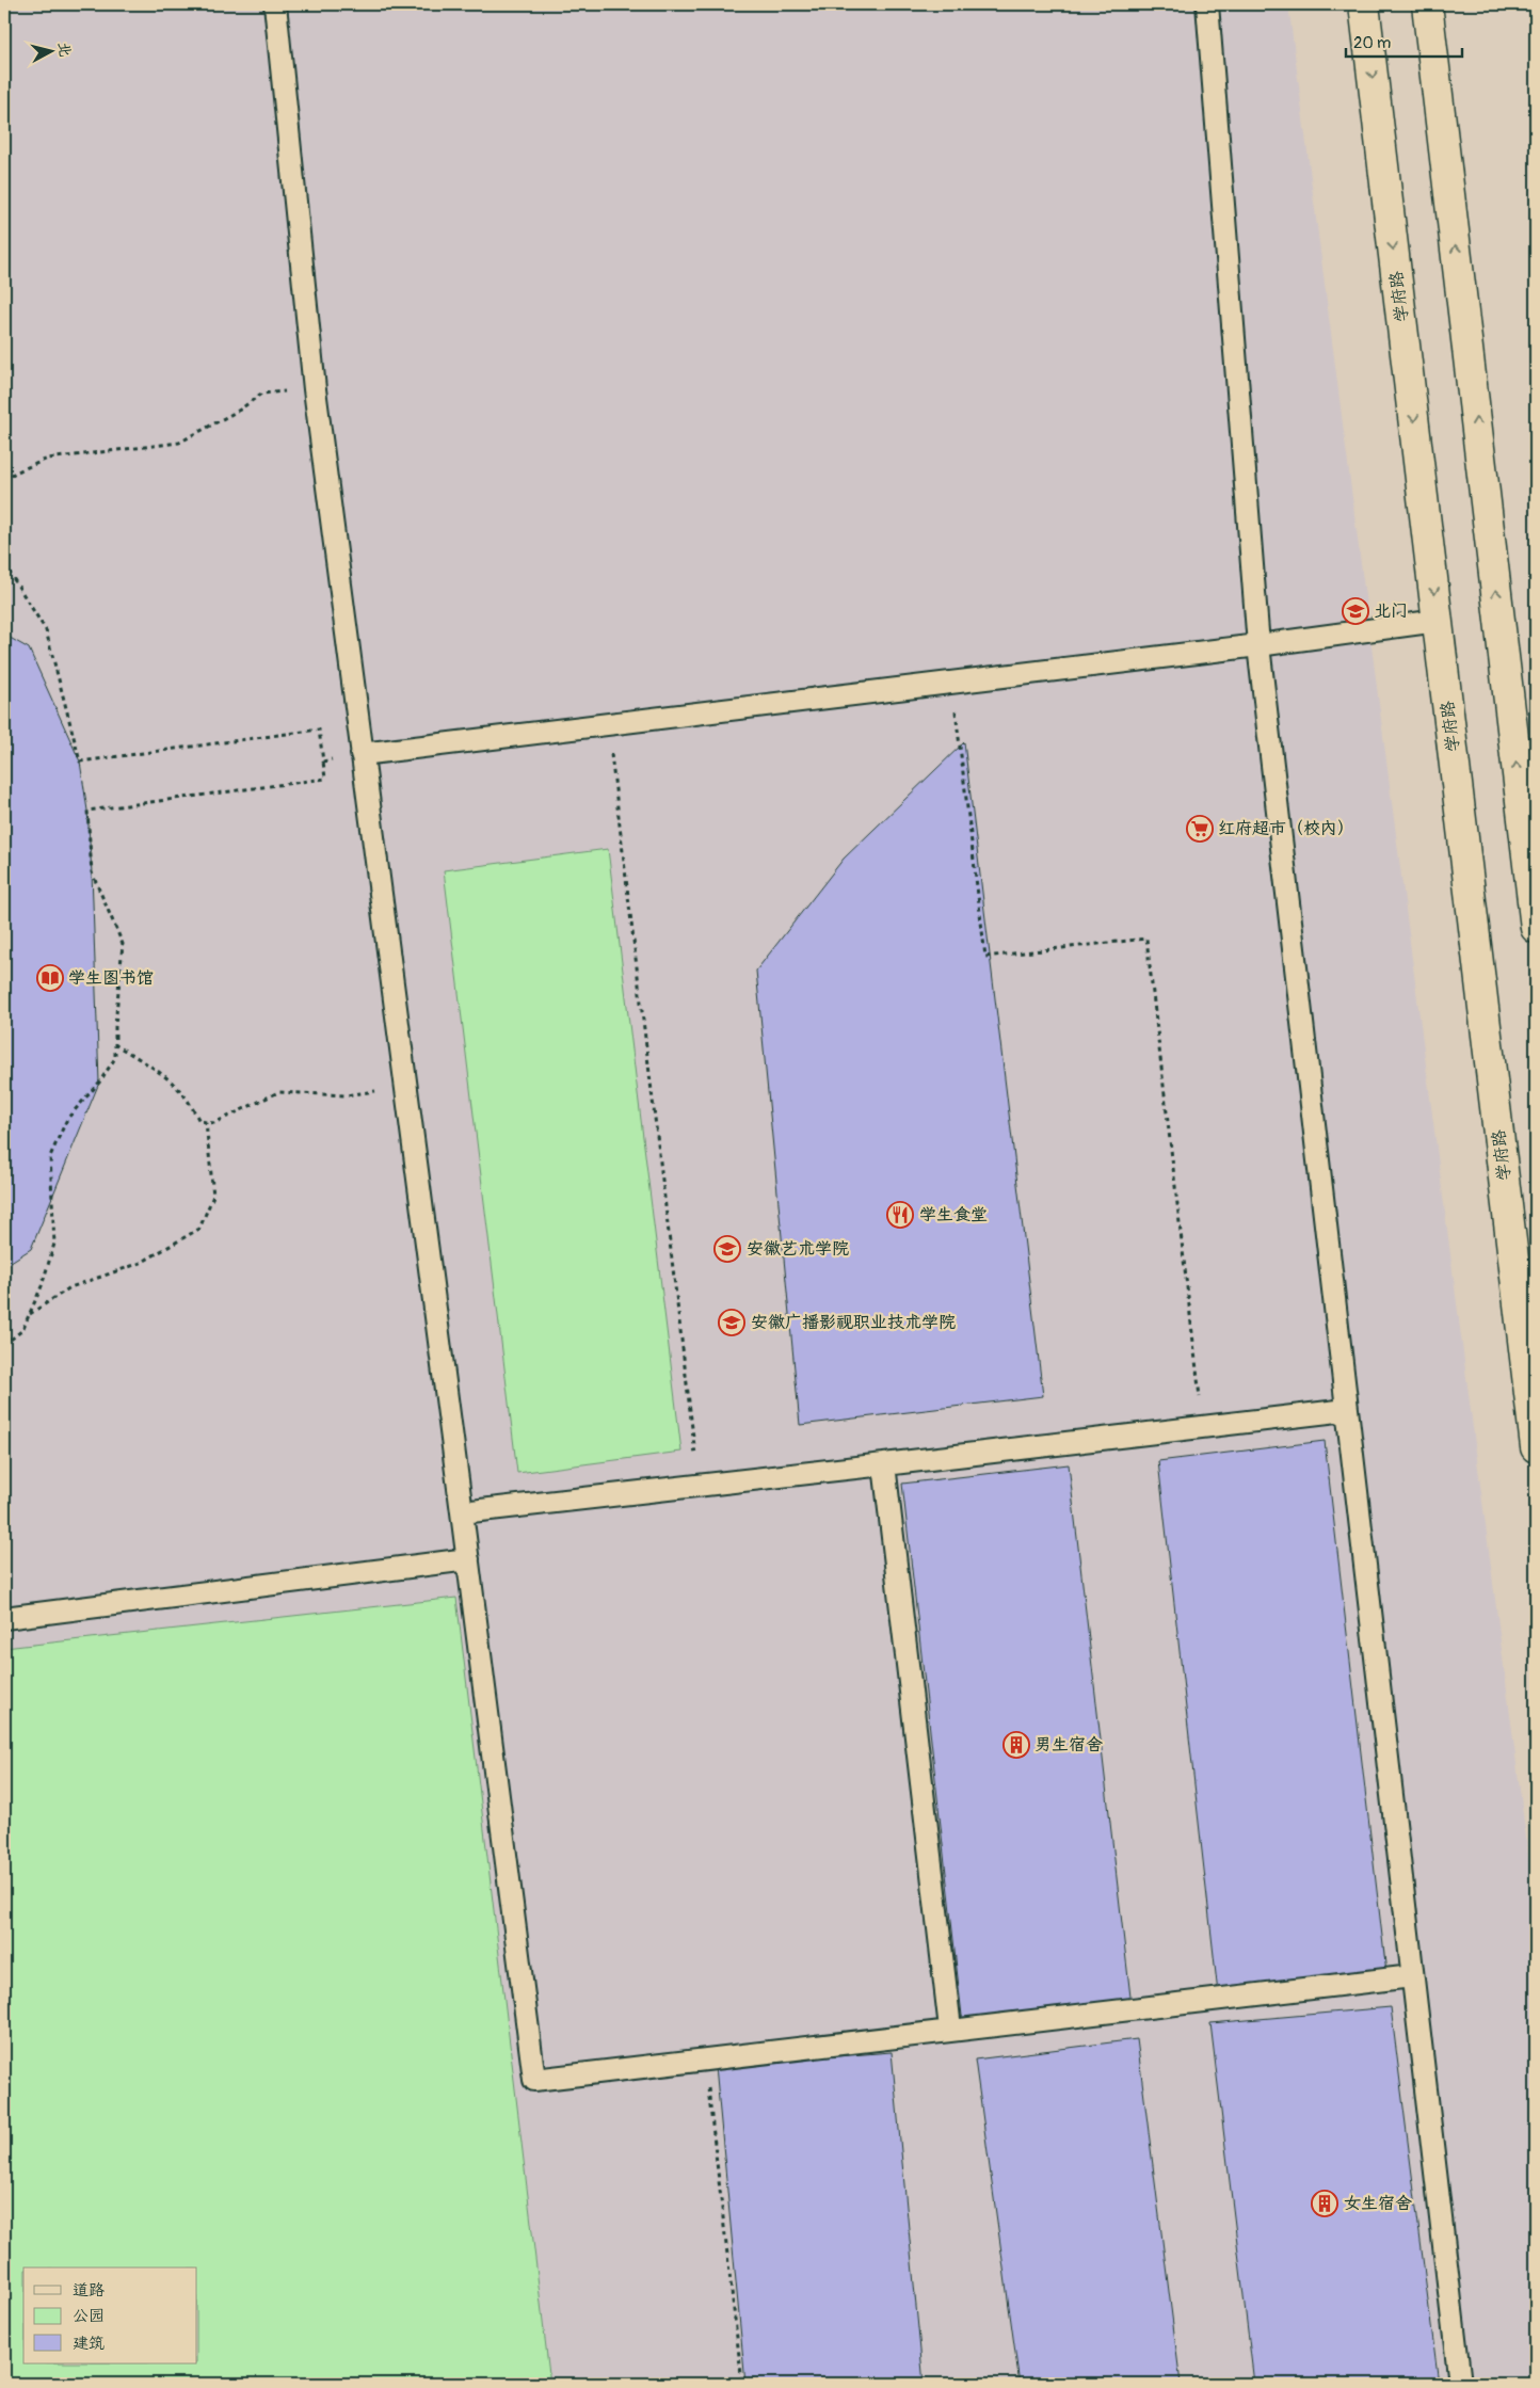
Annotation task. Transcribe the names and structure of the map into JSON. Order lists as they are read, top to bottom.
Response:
{
  "streets": {
    "main road": ["学府路"]
  },
  "places": {
    "school or university": ["北门", "安徽艺术学院", "安徽广播影视职业技术学院"],
    "supermarket": ["红府超市（校内）"],
    "library": ["学生图书馆"],
    "restaurant": ["学生食堂"],
    "building": ["男生宿舍", "女生宿舍"]
  },
  "legend": ["道路", "公园", "建筑"],
  "scale_bar": "20 m",
  "north": "right"
}
